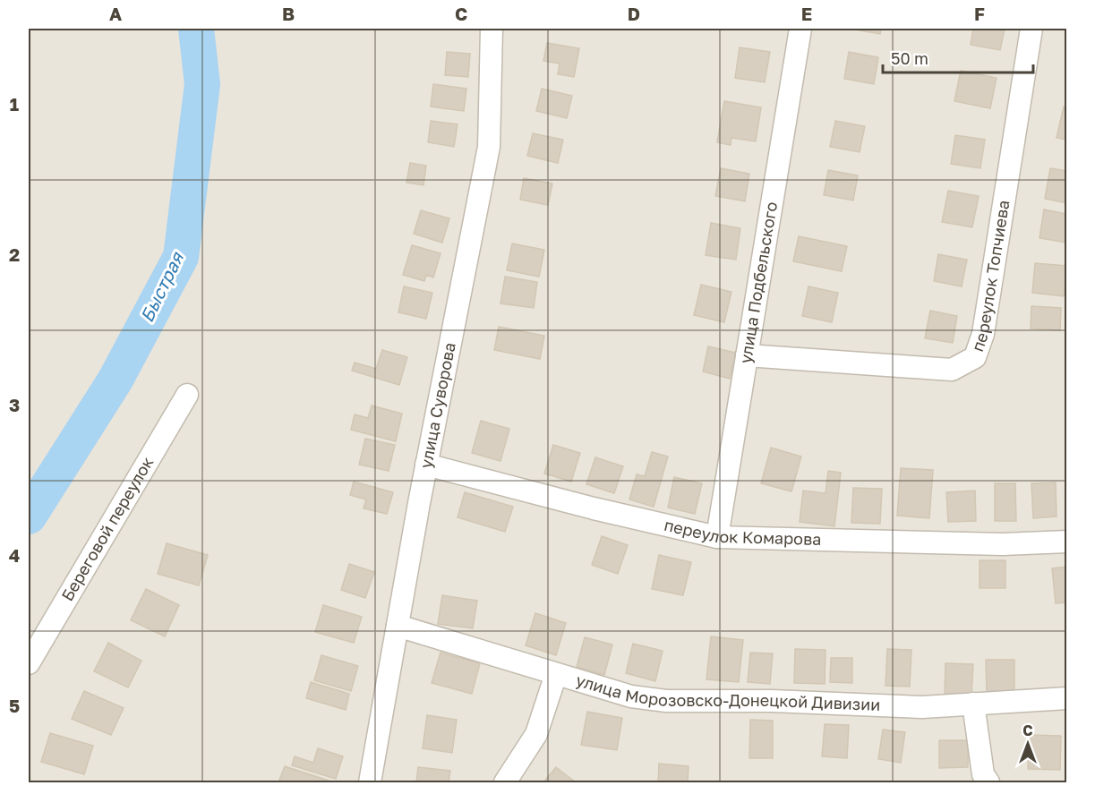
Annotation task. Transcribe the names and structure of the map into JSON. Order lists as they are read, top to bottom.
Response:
{
  "streets": {
    "street": [
      "переулок Топчиева",
      "улица Подбельского",
      "улица Суворова",
      "Береговой переулок",
      "переулок Комарова",
      "улица Морозовско-Донецкой Дивизии"
    ]
  },
  "crossings": [
    ["переулок Топчиева", "улица Подбельского"],
    ["улица Подбельского", "переулок Комарова"],
    ["улица Суворова", "переулок Комарова"],
    ["улица Суворова", "улица Морозовско-Донецкой Дивизии"]
  ],
  "water": ["Быстрая"],
  "scale_bar": "50 m",
  "north": "top",
  "grid": {
    "columns": [
      "A",
      "B",
      "C",
      "D",
      "E",
      "F"
    ],
    "rows": [
      "1",
      "2",
      "3",
      "4",
      "5"
    ]
  }
}
